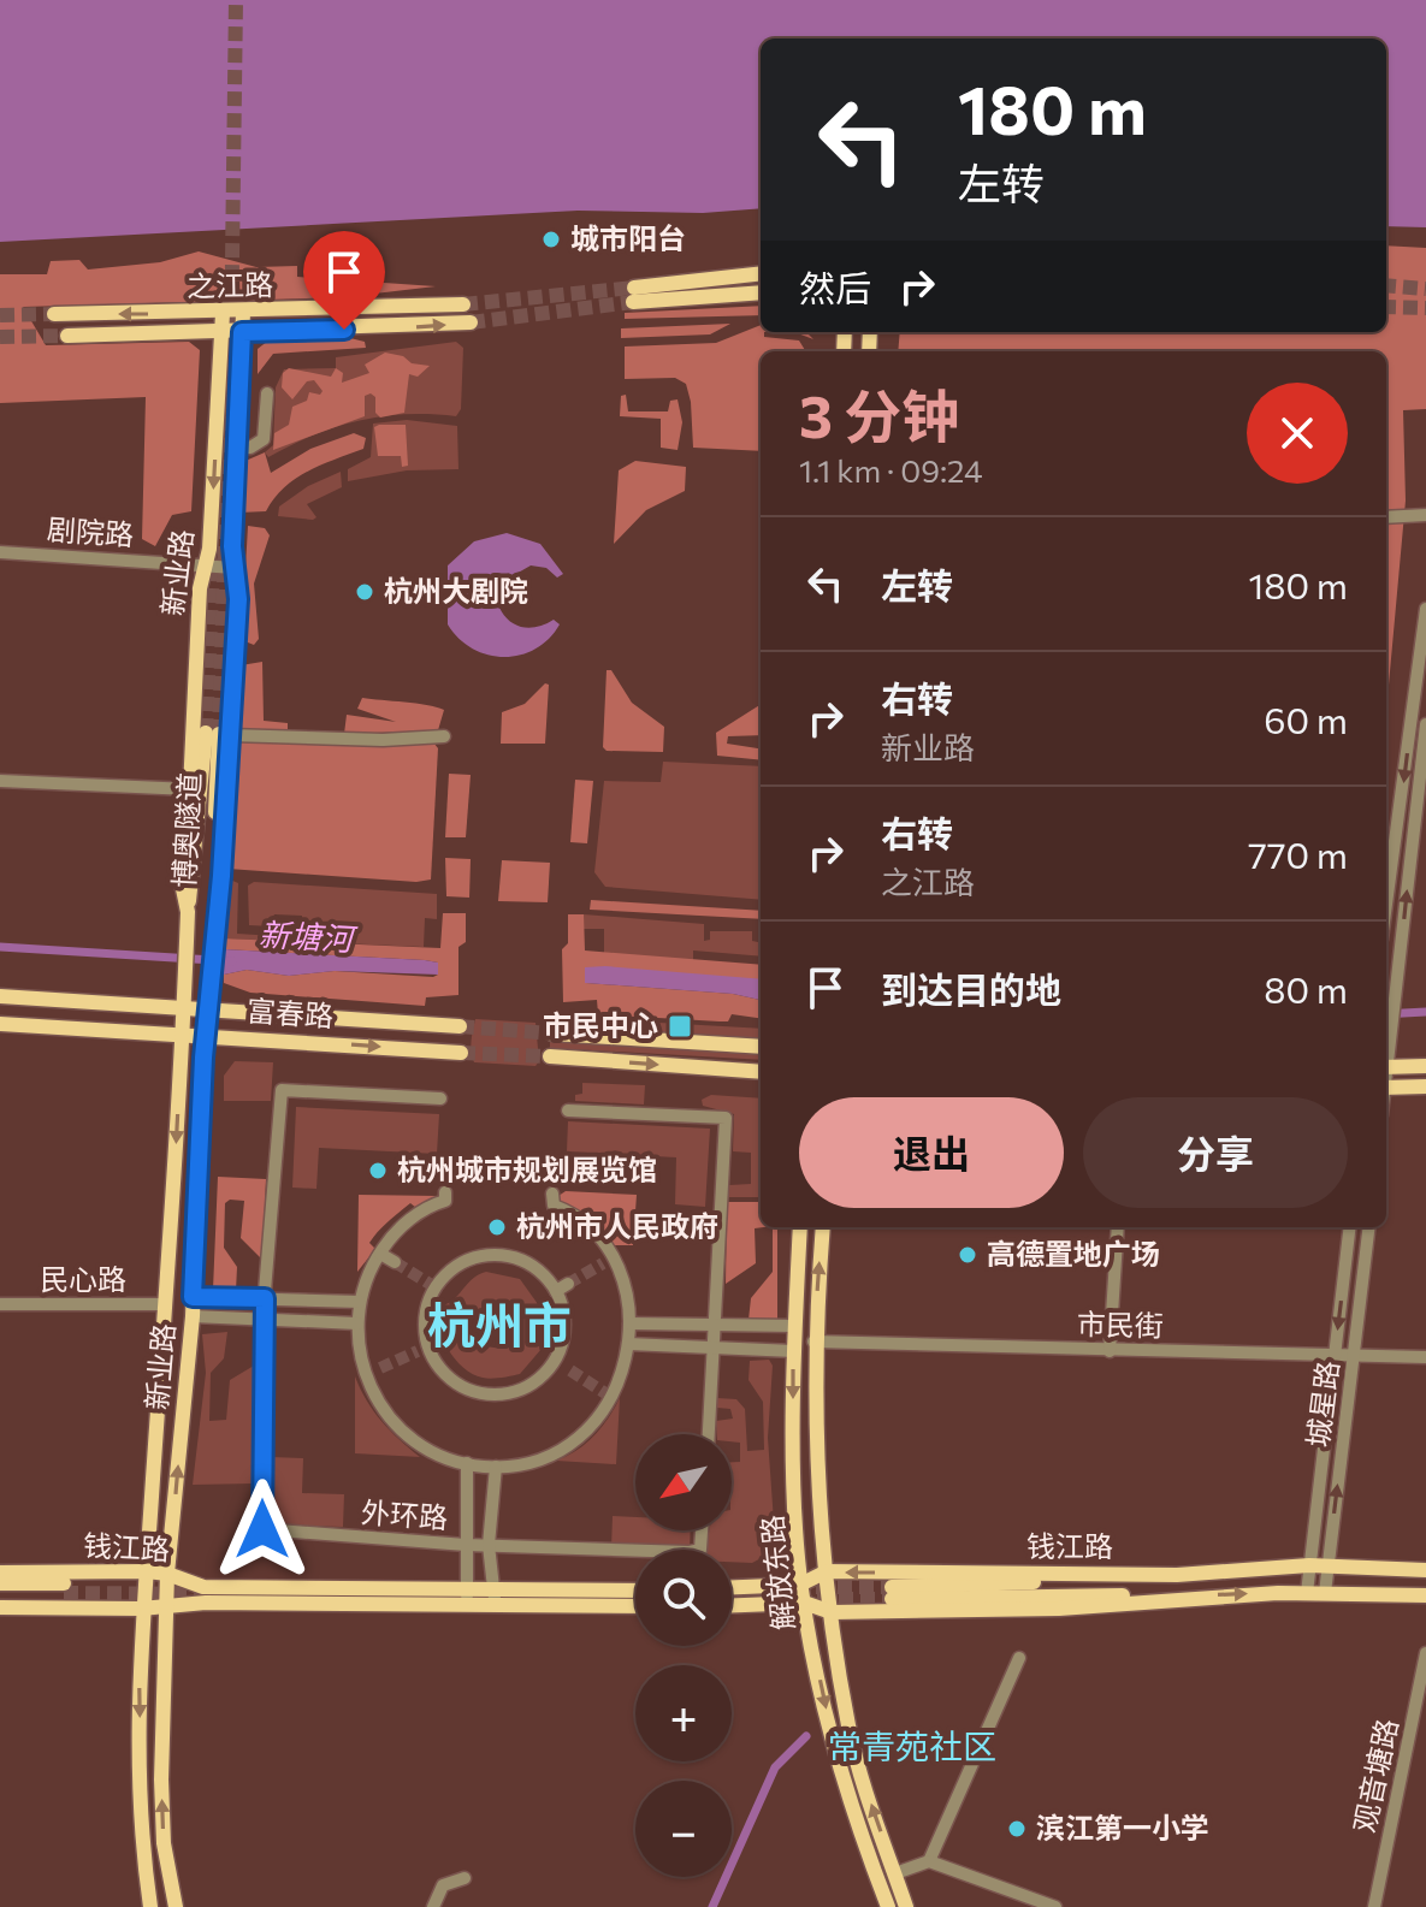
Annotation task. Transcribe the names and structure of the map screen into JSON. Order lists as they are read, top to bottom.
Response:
{
  "streets": {
    "main road": [
      "之江路",
      "新业路",
      "博奥隧道",
      "富春路",
      "钱江路",
      "解放东路"
    ],
    "street": [
      "剧院路",
      "民心路",
      "市民街",
      "城星路",
      "外环路",
      "观音塘路"
    ]
  },
  "crossings": [
    ["之江路", "新业路"],
    ["剧院路", "新业路"],
    ["新业路", "博奥隧道"],
    ["新业路", "富春路"],
    ["新业路", "民心路"],
    ["新业路", "钱江路"],
    ["市民街", "城星路"],
    ["市民街", "解放东路"],
    ["城星路", "钱江路"],
    ["钱江路", "解放东路"]
  ],
  "districts": ["杭州市", "常青苑社区"],
  "water": ["新塘河"],
  "places": {
    "other": [
      "城市阳台",
      "杭州大剧院",
      "杭州城市规划展览馆",
      "杭州市人民政府",
      "高德置地广场",
      "滨江第一小学"
    ],
    "transit": ["市民中心"]
  },
  "north": "bottom left",
  "page": {
    "turn": ["180 m", "左转"],
    "then": "然后",
    "heading": ["3 分钟", "1.1 km · 09:24"],
    "list": [
      {
        "name": "左转",
        "value": "180 m"
      },
      {
        "name": "右转",
        "note": "新业路",
        "value": "60 m"
      },
      {
        "name": "右转",
        "note": "之江路",
        "value": "770 m"
      },
      {
        "name": "到达目的地",
        "value": "80 m"
      }
    ],
    "buttons": ["退出", "分享"],
    "map_buttons": ["+", "−"]
  }
}
